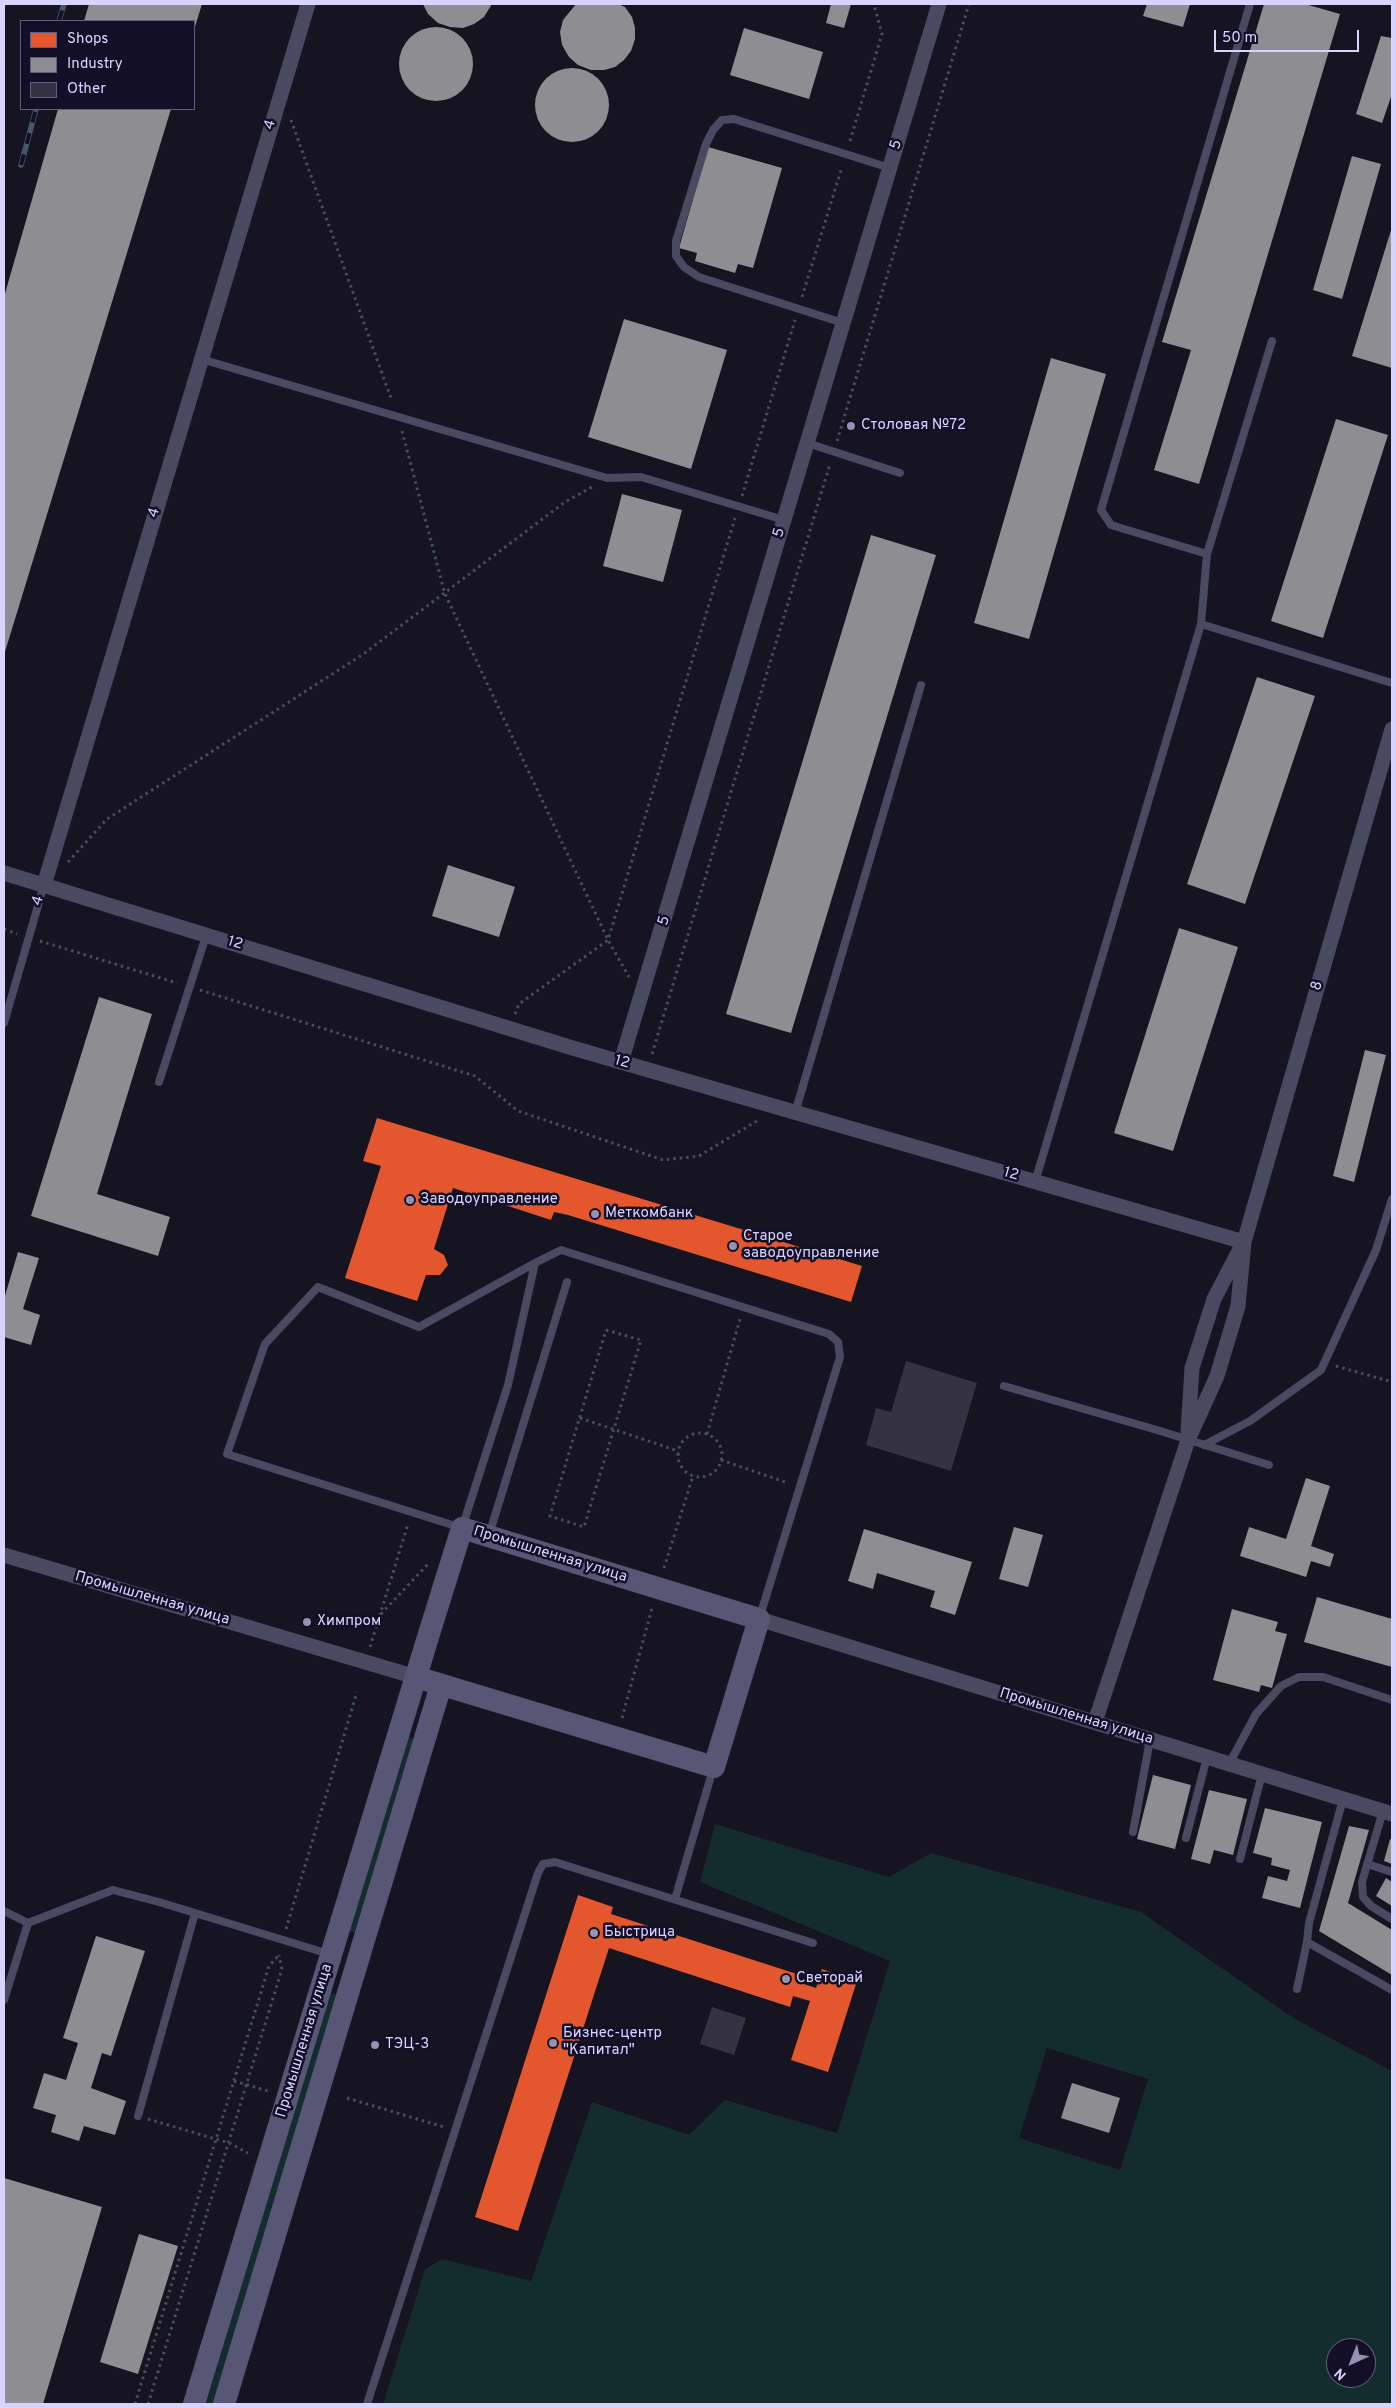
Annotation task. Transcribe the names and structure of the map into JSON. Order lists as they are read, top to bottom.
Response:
{
  "streets": {
    "street": [
      "4",
      "5",
      "12",
      "8",
      "Промышленная улица"
    ]
  },
  "crossings": [
    ["4", "12"],
    ["5", "12"],
    ["12", "8"]
  ],
  "places": [
    "Столовая №72",
    "Заводоуправление",
    "Меткомбанк",
    "Старое заводоуправление",
    "Химпром",
    "Быстрица",
    "Светорай",
    "Бизнес-центр \"Капитал\"",
    "ТЭЦ-3"
  ],
  "legend": ["Shops", "Industry", "Other"],
  "scale_bar": "50 m",
  "north": "bottom left"
}
